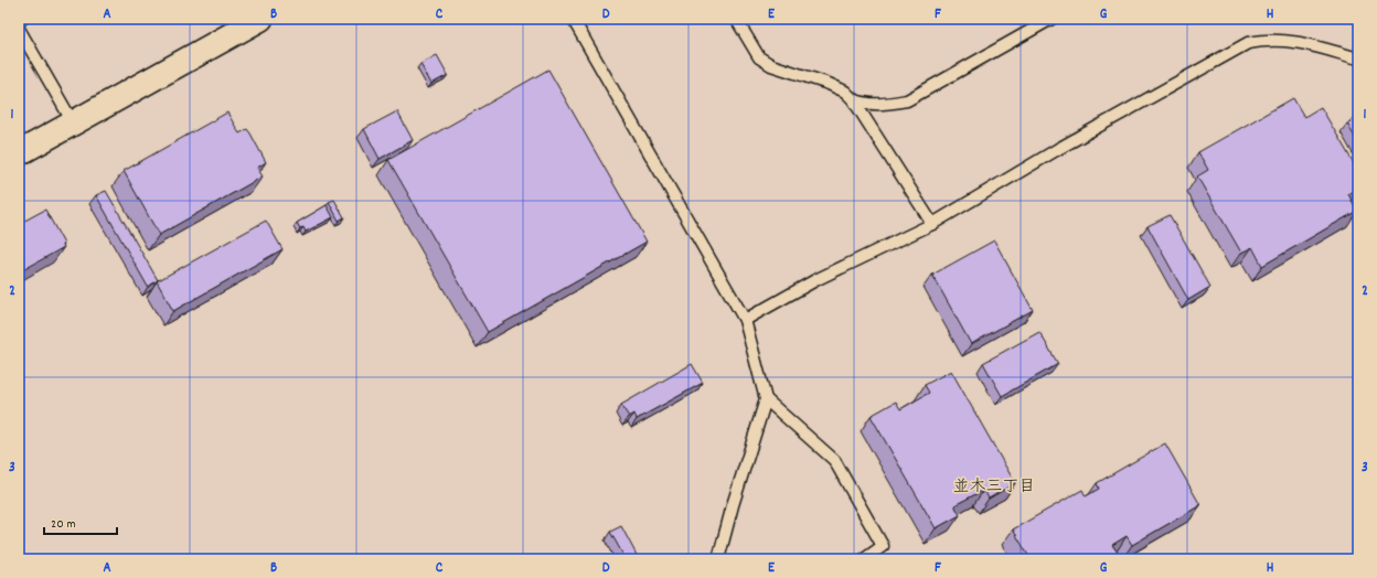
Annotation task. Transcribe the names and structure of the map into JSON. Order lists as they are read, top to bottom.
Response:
{
  "districts": ["並木三丁目"],
  "scale_bar": "20 m",
  "grid": {
    "columns": [
      "A",
      "B",
      "C",
      "D",
      "E",
      "F",
      "G",
      "H"
    ],
    "rows": ["1", "2", "3"]
  }
}
